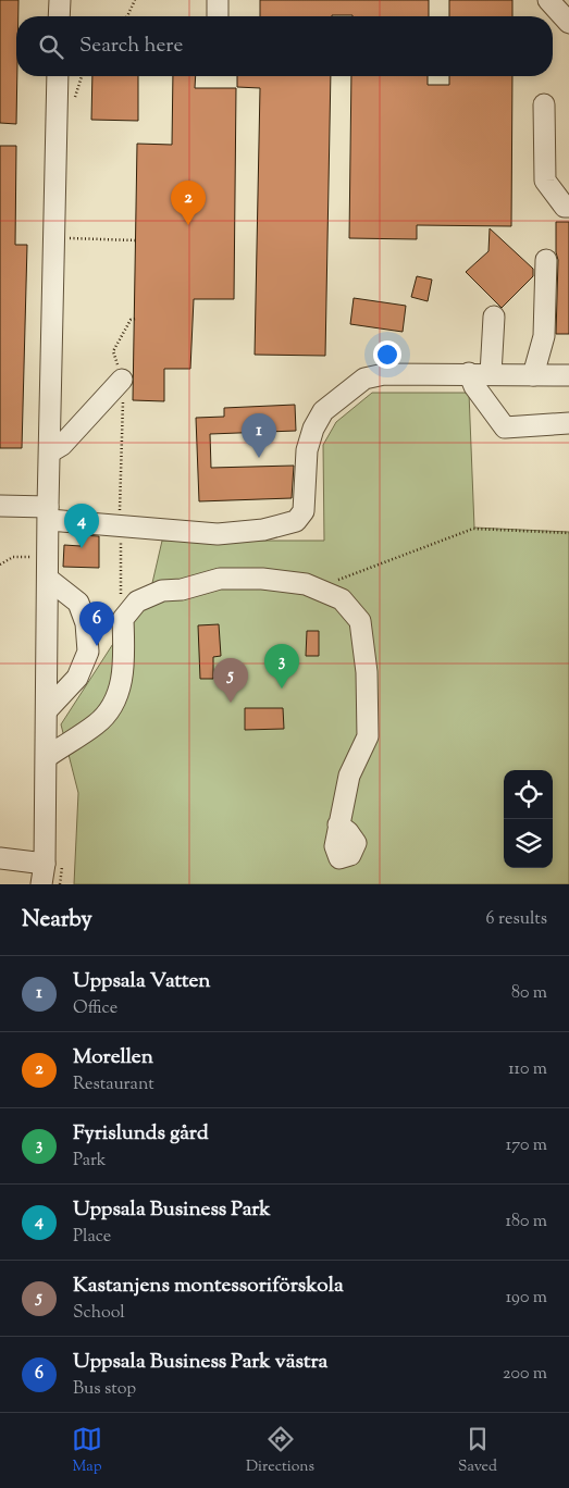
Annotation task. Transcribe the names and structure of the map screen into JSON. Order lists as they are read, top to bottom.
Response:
{
  "page": {
    "search": "Search here",
    "pins": [
      "2",
      "1",
      "4",
      "6",
      "3",
      "5"
    ],
    "heading": ["Nearby", "6 results"],
    "list": [
      {
        "mark": "1",
        "name": "Uppsala Vatten",
        "note": "Office",
        "value": "80 m"
      },
      {
        "mark": "2",
        "name": "Morellen",
        "note": "Restaurant",
        "value": "110 m"
      },
      {
        "mark": "3",
        "name": "Fyrislunds gård",
        "note": "Park",
        "value": "170 m"
      },
      {
        "mark": "4",
        "name": "Uppsala Business Park",
        "note": "Place",
        "value": "180 m"
      },
      {
        "mark": "5",
        "name": "Kastanjens montessoriförskola",
        "note": "School",
        "value": "190 m"
      },
      {
        "mark": "6",
        "name": "Uppsala Business Park västra",
        "note": "Bus stop",
        "value": "200 m"
      }
    ],
    "nav": ["Map", "Directions", "Saved"]
  }
}
